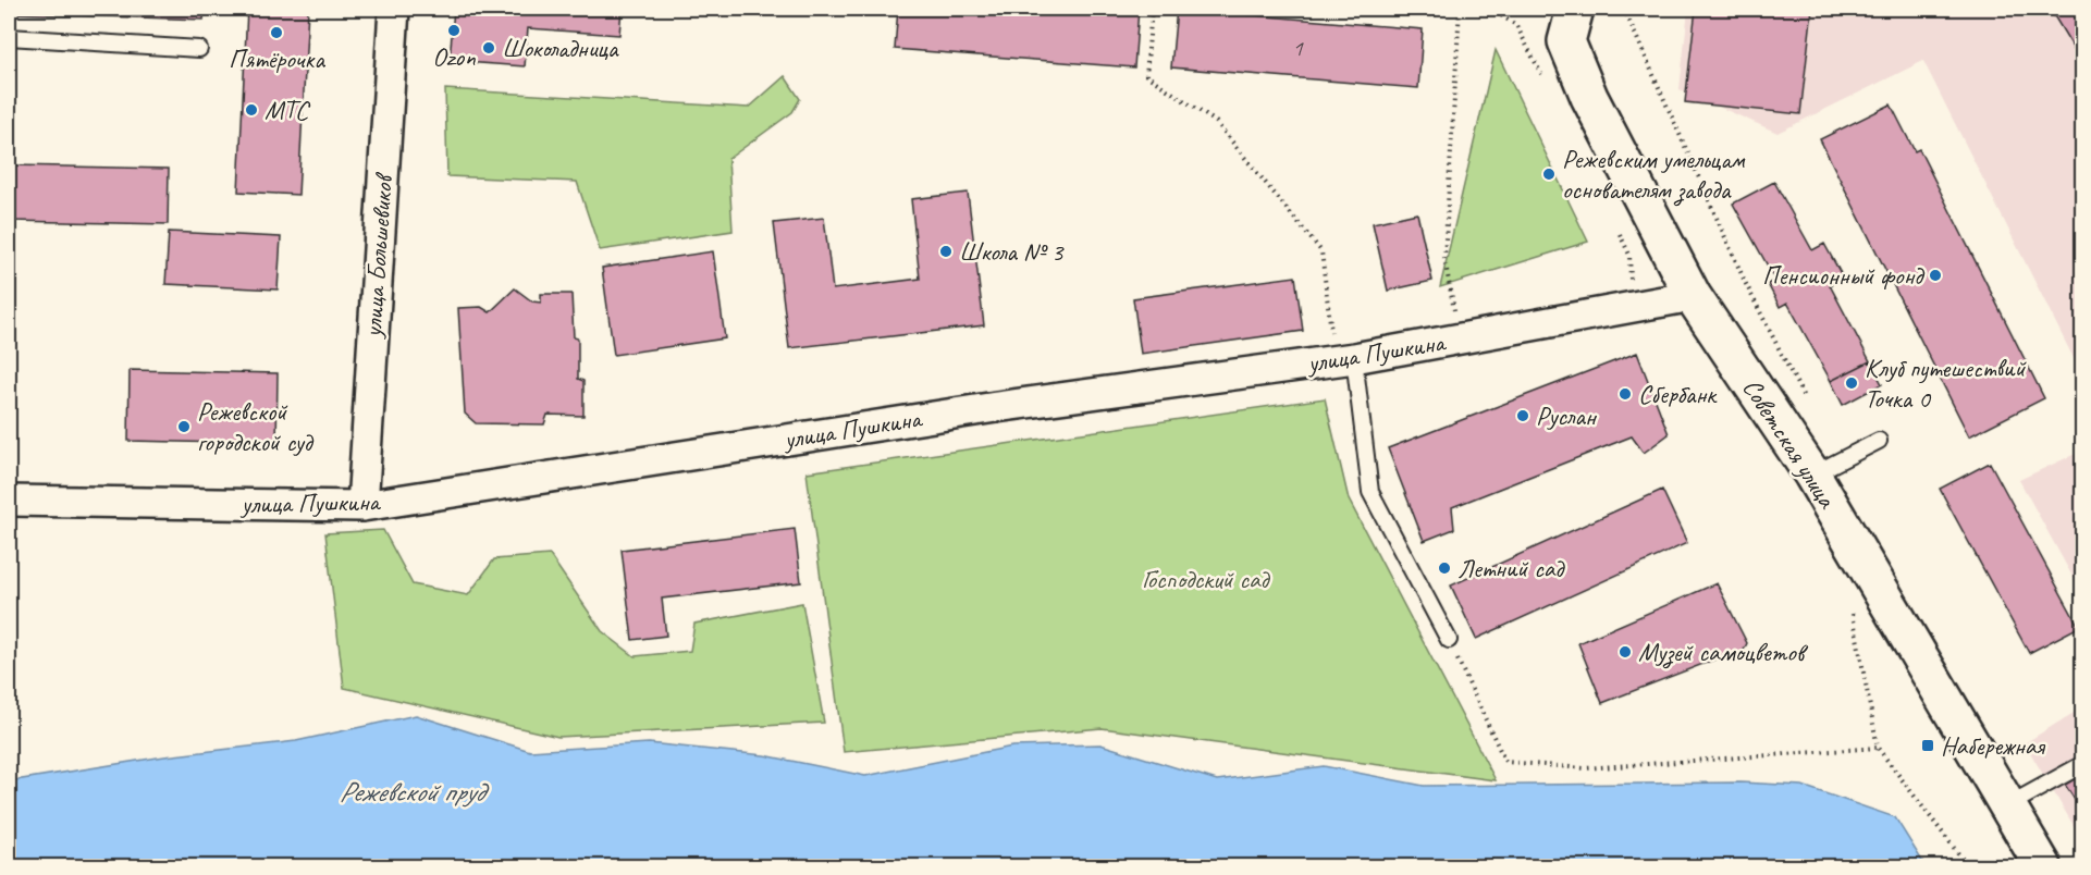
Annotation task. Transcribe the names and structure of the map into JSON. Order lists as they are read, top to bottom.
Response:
{
  "streets": {
    "main road": ["Советская улица"],
    "street": ["улица Большевиков", "улица Пушкина"]
  },
  "crossings": [
    ["улица Большевиков", "улица Пушкина"],
    ["улица Пушкина", "Советская улица"]
  ],
  "water": ["Режевской пруд"],
  "parks": ["Господский сад"],
  "places": {
    "other": [
      "Ozon",
      "Пятёрочка",
      "Шоколадница",
      "МТС",
      "Режевским умельцам основателям завода",
      "Школа № 3",
      "Пенсионный фонд",
      "Клуб путешествий Точка 0",
      "Сбербанк",
      "Руслан",
      "Режевской городской суд",
      "Летний сад",
      "Музей самоцветов"
    ],
    "transit": ["Набережная"]
  },
  "house_numbers": ["1"]
}
